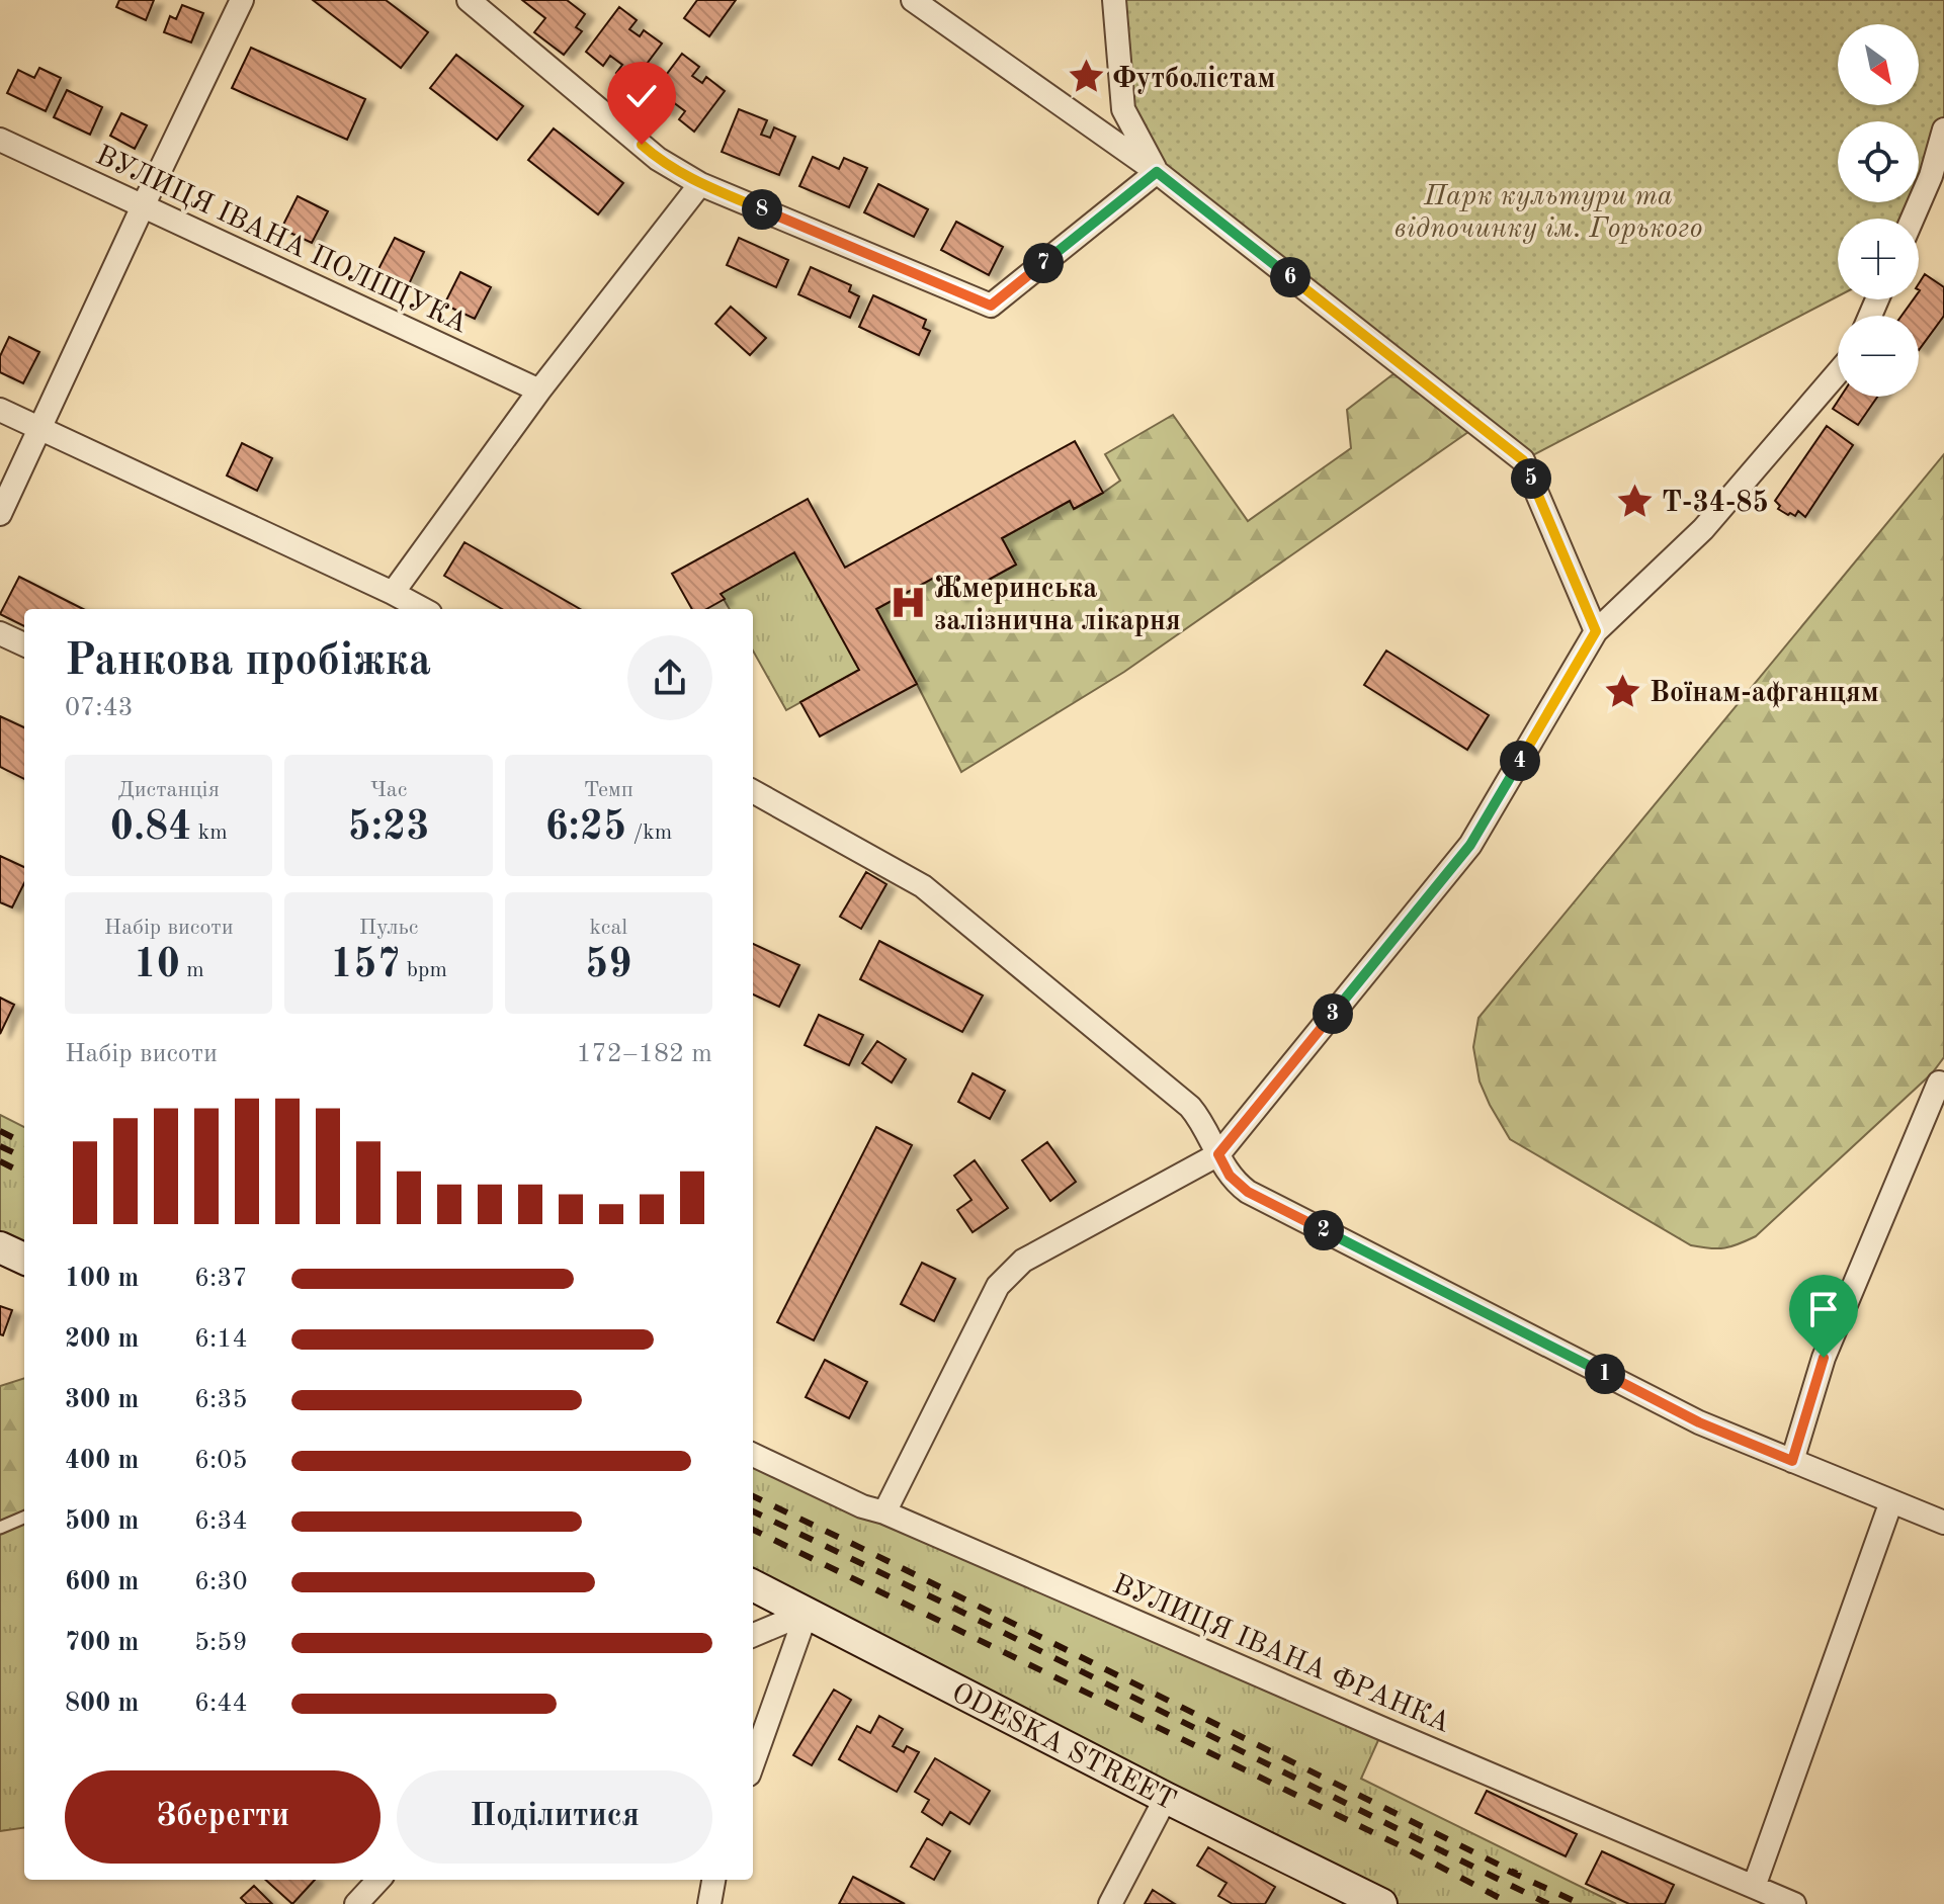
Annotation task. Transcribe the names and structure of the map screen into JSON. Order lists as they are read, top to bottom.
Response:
{
  "streets": {
    "main road": ["ODESKA STREET"],
    "street": ["ВУЛИЦЯ ІВАНА ПОЛІЩУКА", "ВУЛИЦЯ ІВАНА ФРАНКА"]
  },
  "parks": ["Парк культури та відпочинку ім. Горького"],
  "places": {
    "place": ["Футболістам", "Т-34-85", "Воїнам-афганцям"],
    "hospital": ["Жмеринська залізнична лікарня"]
  },
  "north": "bottom right",
  "page": {
    "map_buttons": ["+", "−"],
    "pins": [
      "8",
      "7",
      "6",
      "5",
      "4",
      "3",
      "2",
      "1"
    ],
    "heading": ["Ранкова пробіжка", "07:43"],
    "stats": [
      ["Дистанція", "0.84 km"],
      ["Час", "5:23"],
      ["Темп", "6:25 /km"],
      ["Набір висоти", "10 m"],
      ["Пульс", "157 bpm"],
      ["kcal", "59"]
    ],
    "chart": ["Набір висоти", "172–182 m"],
    "list": [
      {
        "name": "100 m",
        "note": "6:37"
      },
      {
        "name": "200 m",
        "note": "6:14"
      },
      {
        "name": "300 m",
        "note": "6:35"
      },
      {
        "name": "400 m",
        "note": "6:05"
      },
      {
        "name": "500 m",
        "note": "6:34"
      },
      {
        "name": "600 m",
        "note": "6:30"
      },
      {
        "name": "700 m",
        "note": "5:59"
      },
      {
        "name": "800 m",
        "note": "6:44"
      }
    ],
    "buttons": ["Зберегти", "Поділитися"]
  }
}
